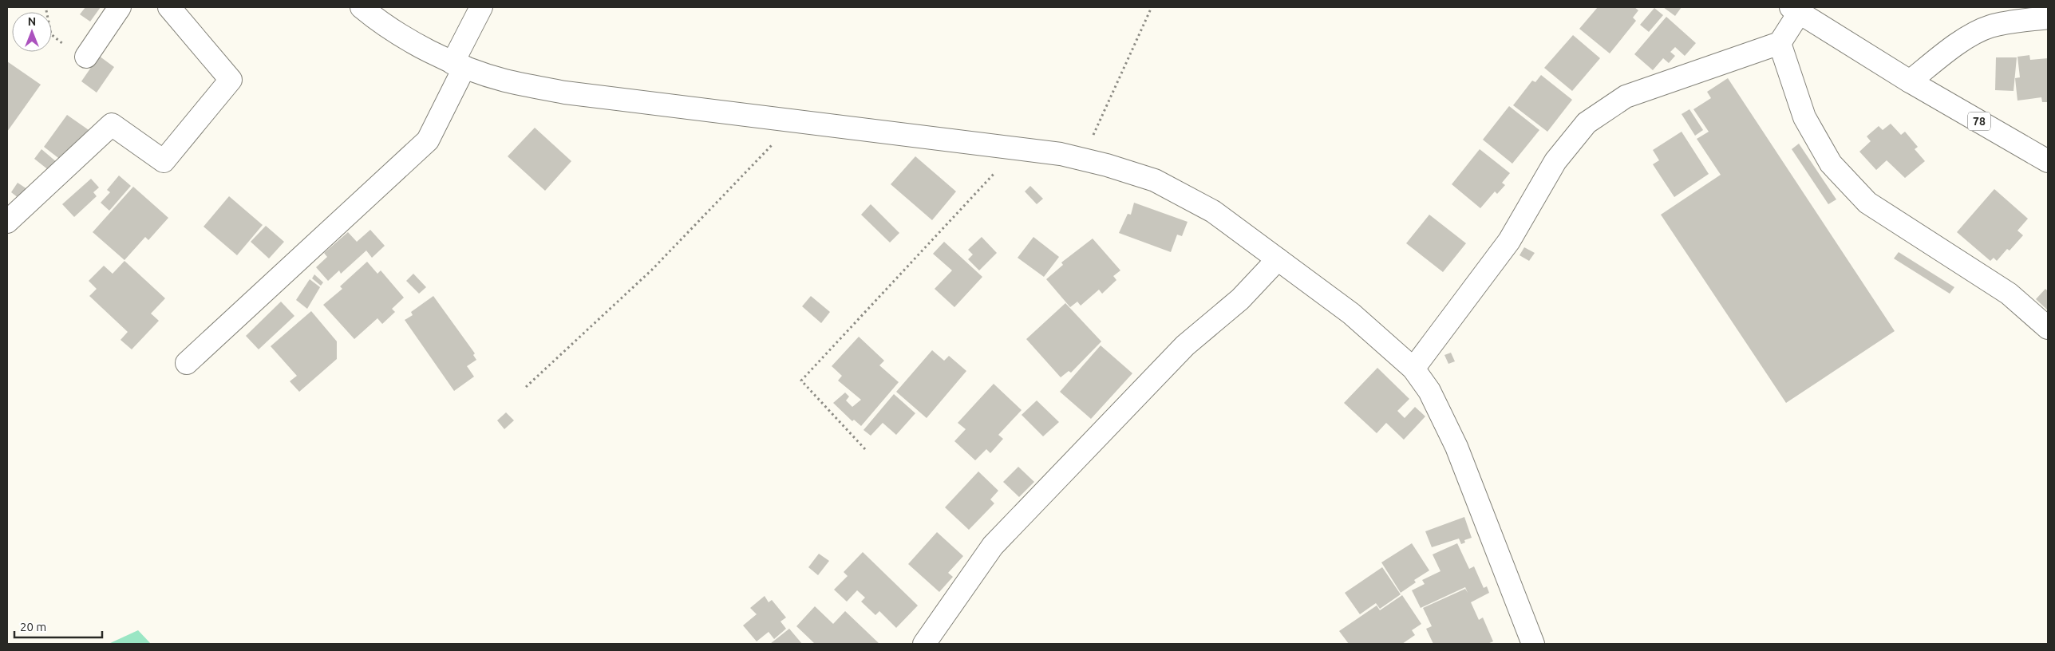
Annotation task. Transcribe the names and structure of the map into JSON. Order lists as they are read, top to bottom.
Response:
{
  "streets": {
    "street": ["78"]
  },
  "scale_bar": "20 m",
  "north": "top"
}
